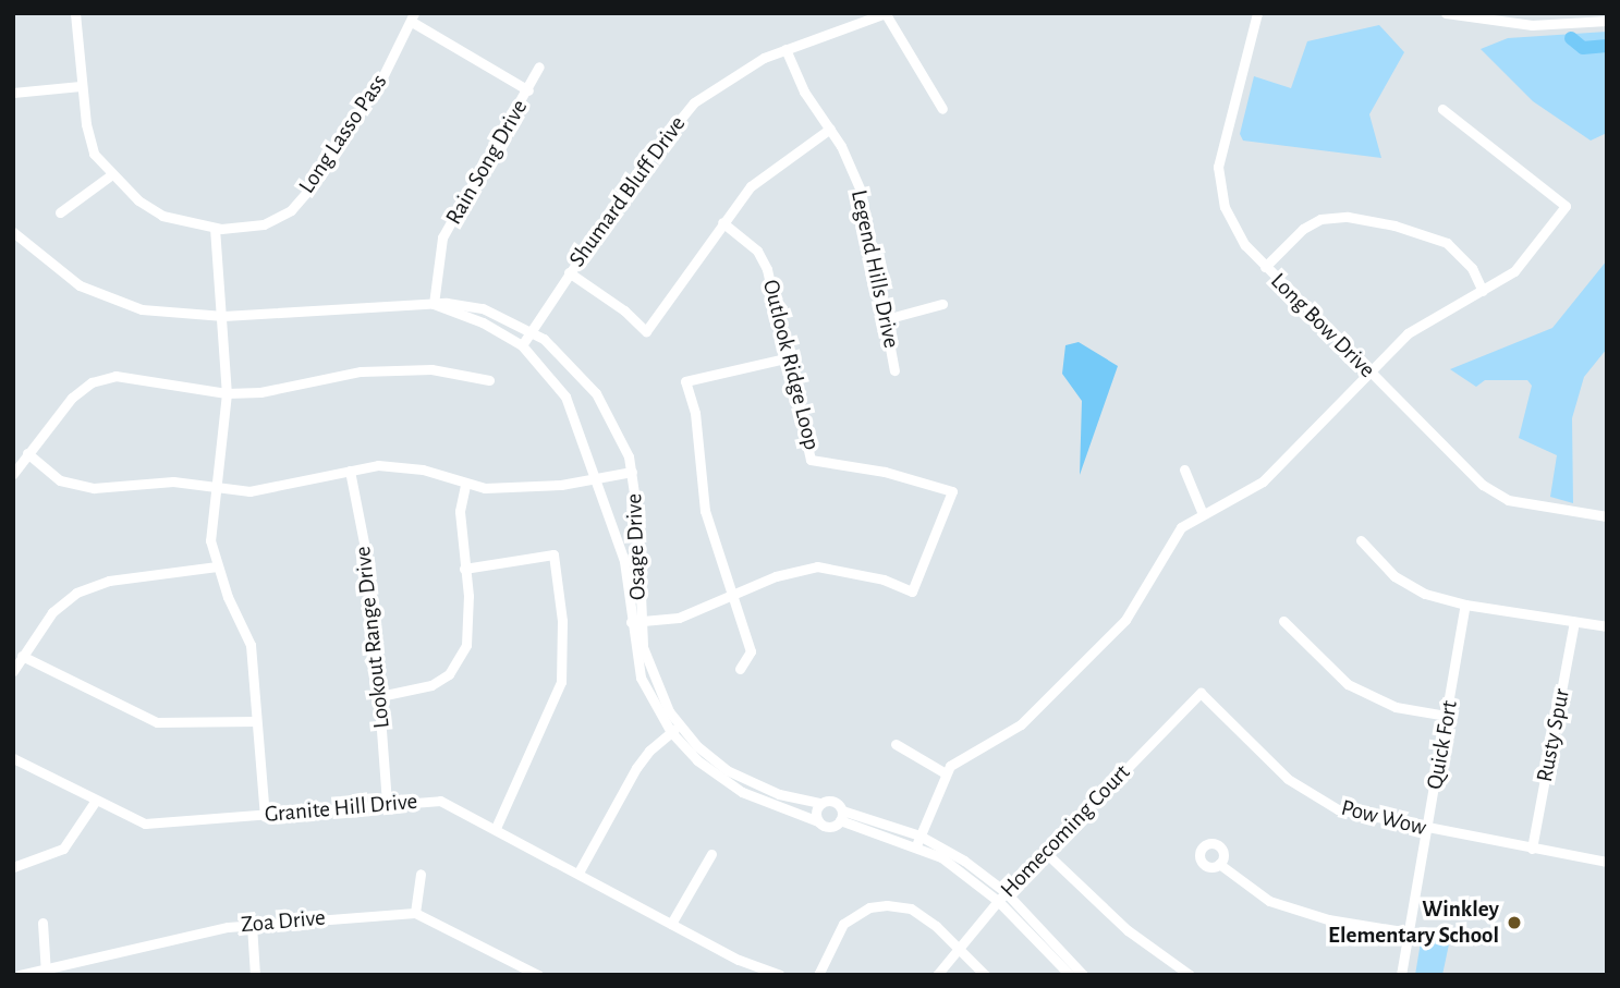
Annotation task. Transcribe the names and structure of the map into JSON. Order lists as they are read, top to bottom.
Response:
{
  "streets": {
    "street": [
      "Long Lasso Pass",
      "Rain Song Drive",
      "Shumard Bluff Drive",
      "Legend Hills Drive",
      "Long Bow Drive",
      "Outlook Ridge Loop",
      "Osage Drive",
      "Lookout Range Drive",
      "Rusty Spur",
      "Quick Fort",
      "Granite Hill Drive",
      "Pow Wow",
      "Homecoming Court",
      "Zoa Drive"
    ]
  },
  "crossings": [
    ["Rain Song Drive", "Osage Drive"],
    ["Shumard Bluff Drive", "Legend Hills Drive"],
    ["Shumard Bluff Drive", "Osage Drive"],
    ["Lookout Range Drive", "Granite Hill Drive"],
    ["Rusty Spur", "Pow Wow"],
    ["Quick Fort", "Pow Wow"],
    ["Pow Wow", "Homecoming Court"]
  ],
  "places": ["Winkley Elementary School"]
}
